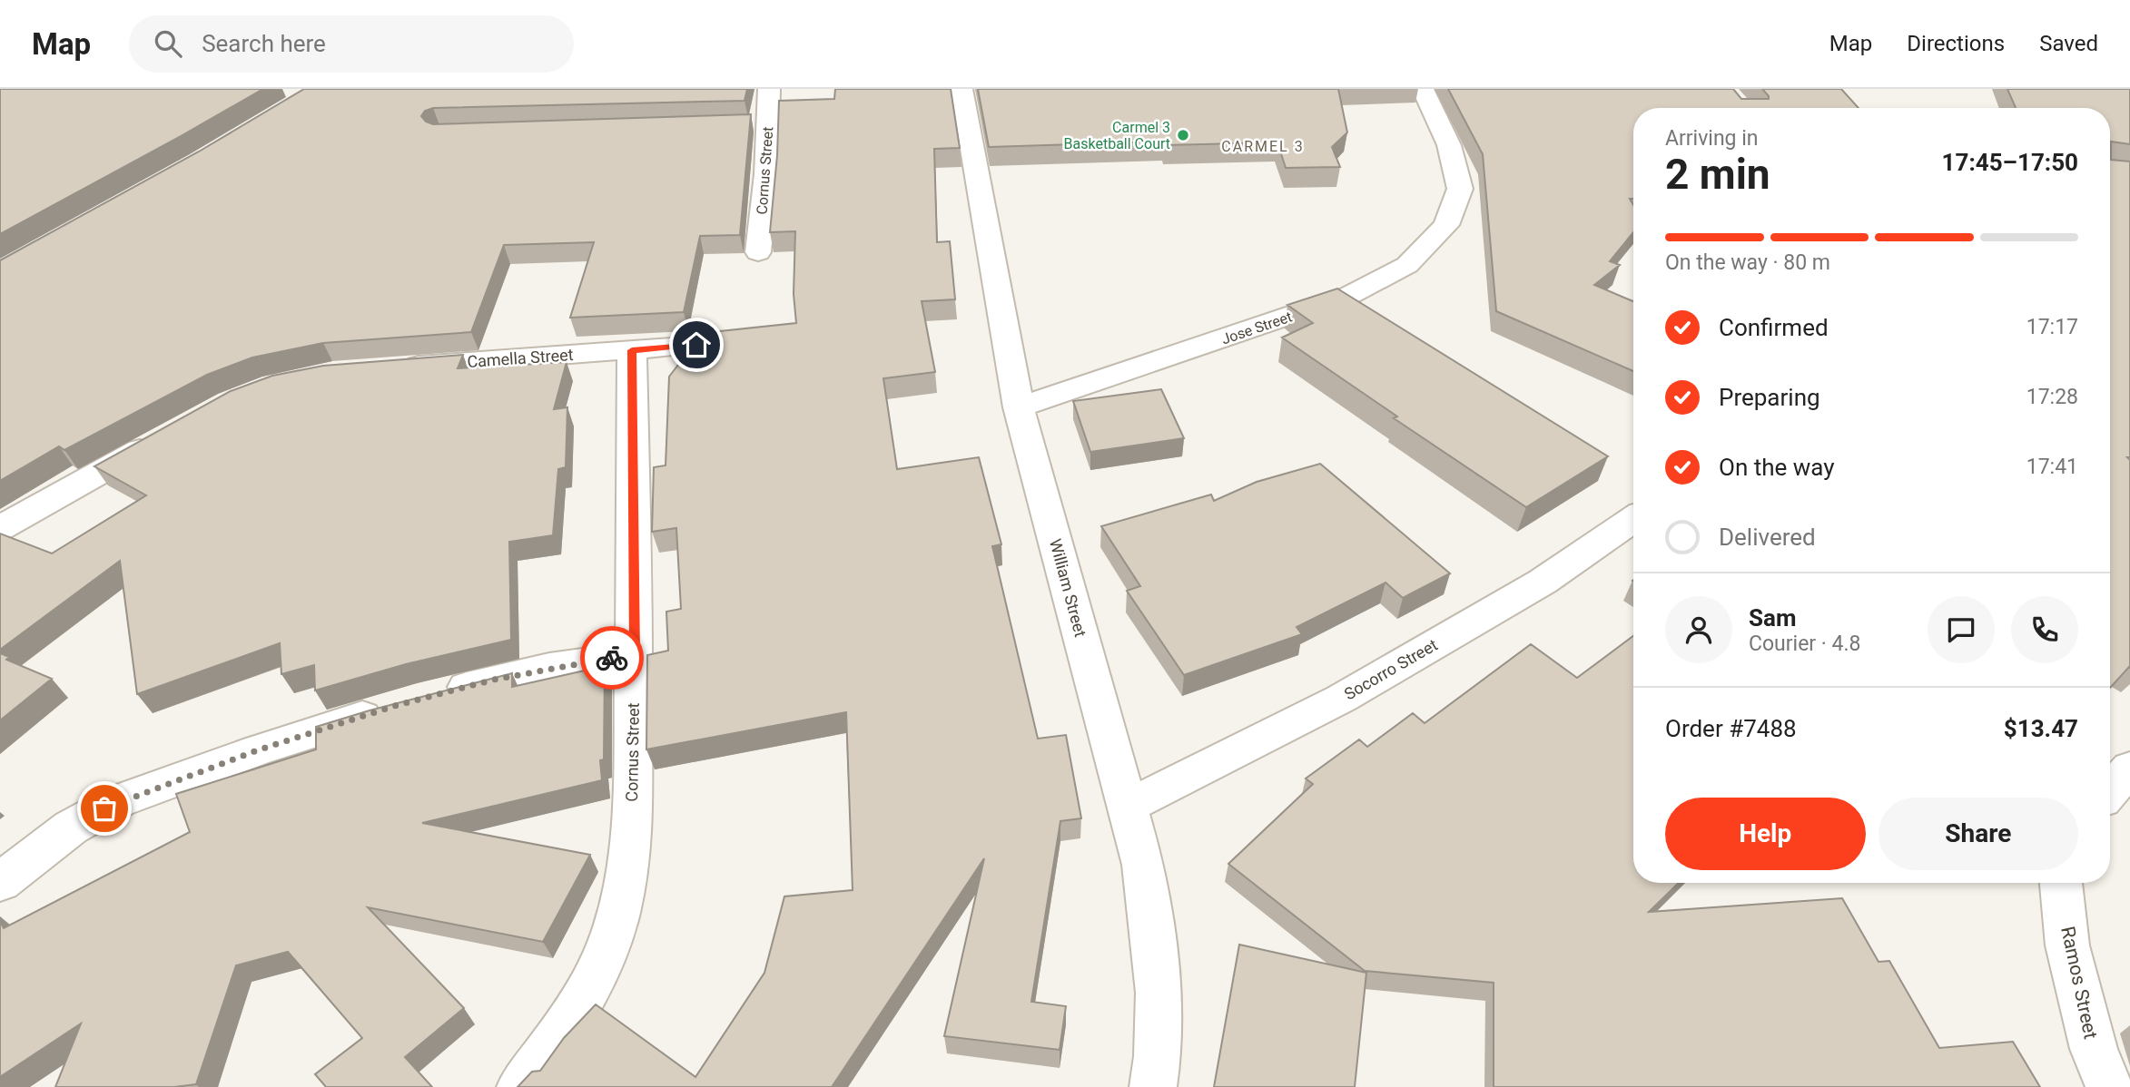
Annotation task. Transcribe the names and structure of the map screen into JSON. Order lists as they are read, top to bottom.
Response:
{
  "streets": {
    "street": [
      "Cornus Street",
      "Jose Street",
      "Camella Street",
      "William Street",
      "Socorro Street",
      "Ramos Street"
    ]
  },
  "crossings": [
    ["Cornus Street", "Camella Street"],
    ["Jose Street", "William Street"],
    ["William Street", "Socorro Street"]
  ],
  "districts": ["CARMEL 3"],
  "places": ["Carmel 3 Basketball Court"],
  "page": {
    "header": "Map",
    "search": "Search here",
    "nav": ["Map", "Directions", "Saved"],
    "heading": ["2 min", "Arriving in", "17:45–17:50"],
    "panel": [
      "Sam",
      "Courier · 4.8",
      "Order #7488",
      "$13.47"
    ],
    "bar": "On the way · 80 m",
    "list": [
      ["Confirmed", "17:17"],
      ["Preparing", "17:28"],
      ["On the way", "17:41"],
      "Delivered"
    ],
    "buttons": ["Help", "Share"]
  }
}
